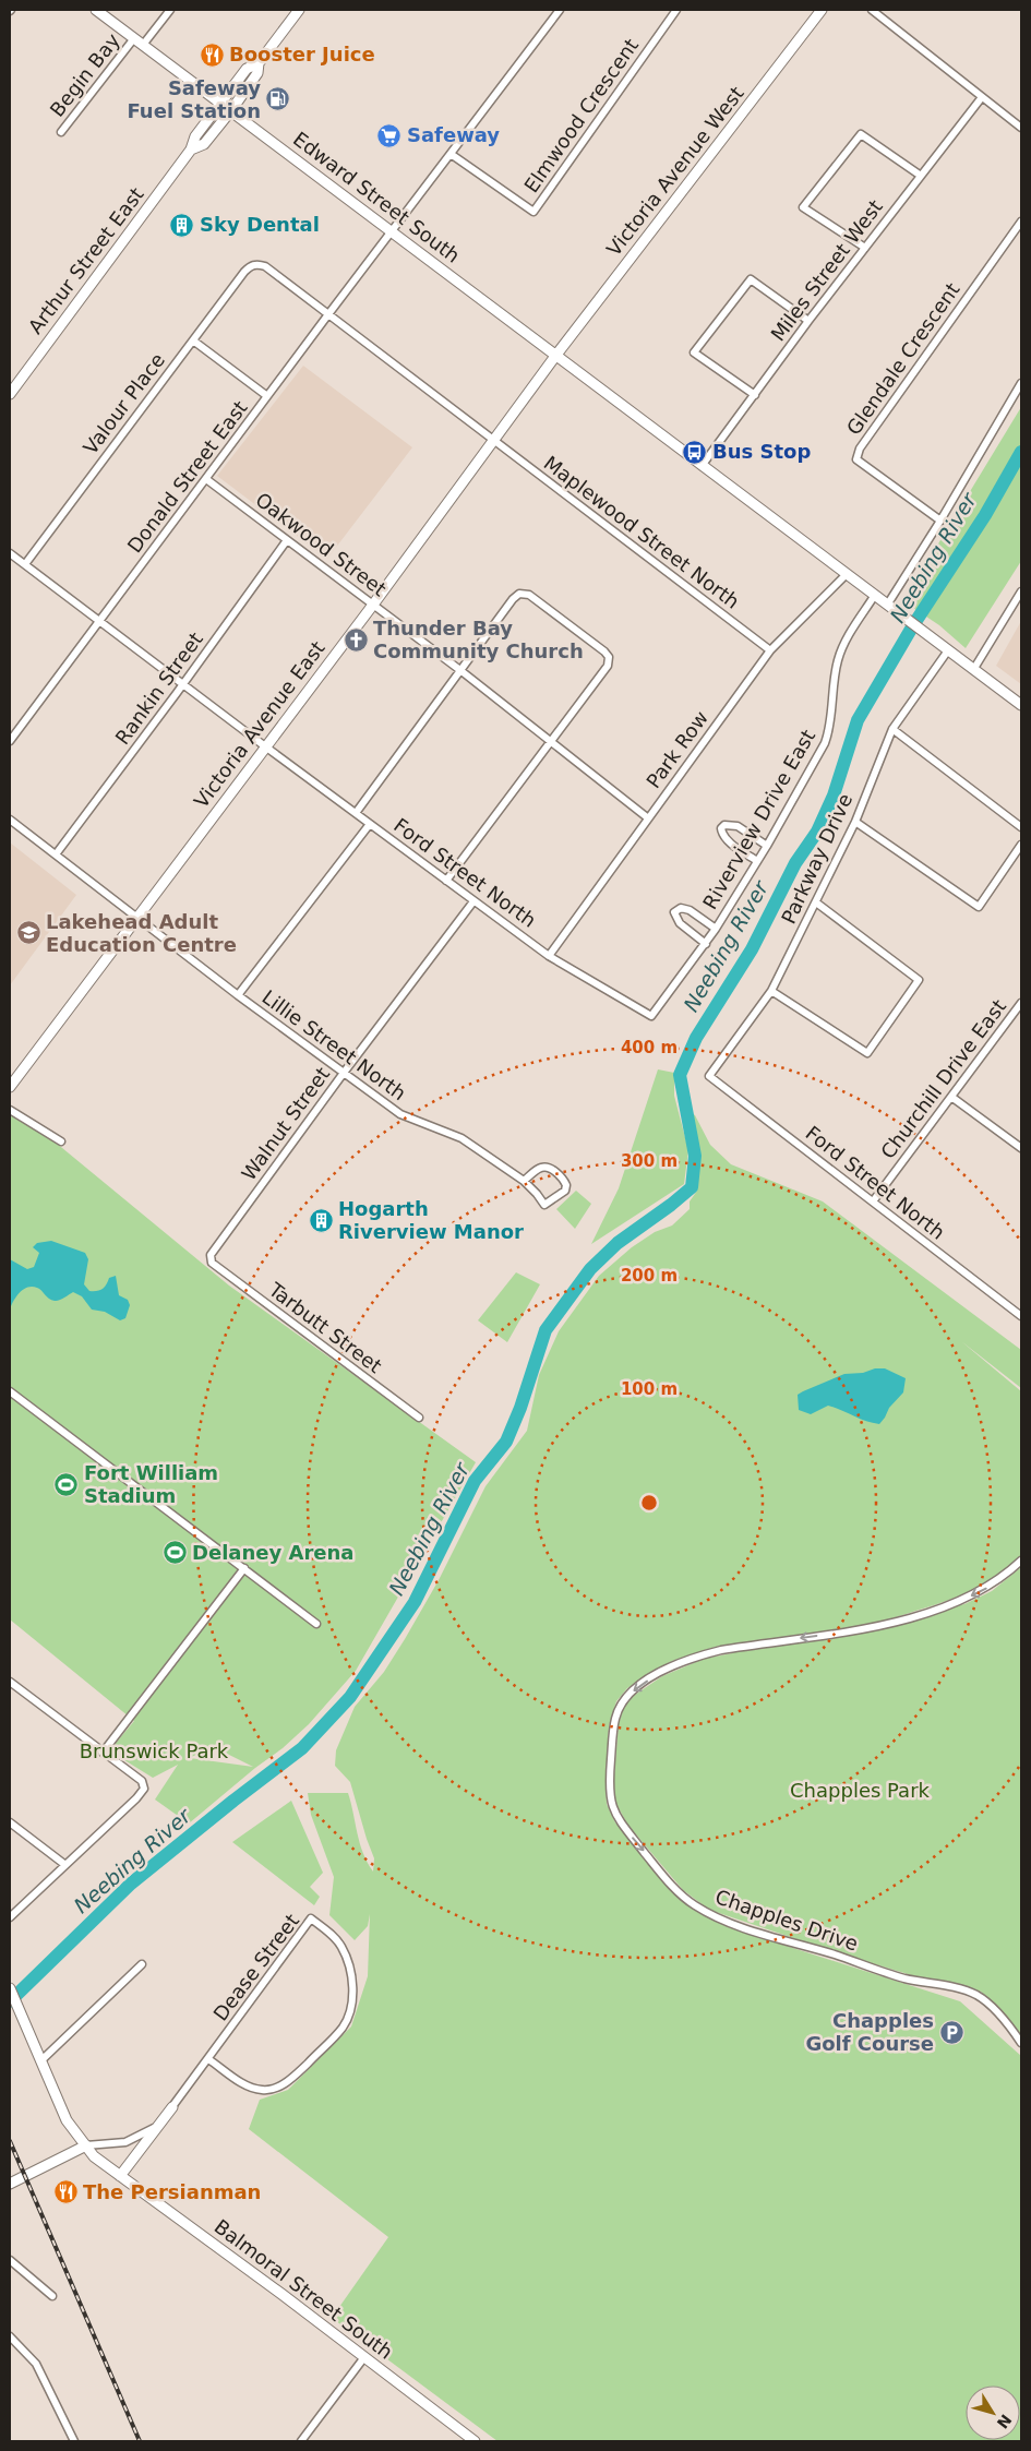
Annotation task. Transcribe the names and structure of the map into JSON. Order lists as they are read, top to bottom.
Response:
{
  "streets": {
    "main road": [
      "Victoria Avenue West",
      "Edward Street South",
      "Arthur Street East",
      "Victoria Avenue East",
      "Balmoral Street South"
    ],
    "street": [
      "Begin Bay",
      "Elmwood Crescent",
      "Miles Street West",
      "Glendale Crescent",
      "Valour Place",
      "Donald Street East",
      "Maplewood Street North",
      "Oakwood Street",
      "Rankin Street",
      "Park Row",
      "Riverview Drive East",
      "Parkway Drive",
      "Ford Street North",
      "Lillie Street North",
      "Churchill Drive East",
      "Walnut Street",
      "Tarbutt Street",
      "Chapples Drive",
      "Dease Street"
    ]
  },
  "crossings": [
    ["Begin Bay", "Edward Street South"],
    ["Elmwood Crescent", "Donald Street East"],
    ["Victoria Avenue West", "Edward Street South"],
    ["Victoria Avenue West", "Victoria Avenue East"],
    ["Edward Street South", "Arthur Street East"],
    ["Edward Street South", "Miles Street West"],
    ["Edward Street South", "Donald Street East"],
    ["Edward Street South", "Victoria Avenue East"],
    ["Edward Street South", "Park Row"],
    ["Edward Street South", "Riverview Drive East"],
    ["Edward Street South", "Parkway Drive"],
    ["Valour Place", "Maplewood Street North"],
    ["Valour Place", "Ford Street North"],
    ["Donald Street East", "Maplewood Street North"],
    ["Donald Street East", "Oakwood Street"],
    ["Donald Street East", "Ford Street North"],
    ["Maplewood Street North", "Victoria Avenue East"],
    ["Maplewood Street North", "Park Row"],
    ["Oakwood Street", "Rankin Street"],
    ["Oakwood Street", "Victoria Avenue East"],
    ["Oakwood Street", "Park Row"],
    ["Rankin Street", "Ford Street North"],
    ["Rankin Street", "Lillie Street North"],
    ["Victoria Avenue East", "Ford Street North"],
    ["Victoria Avenue East", "Lillie Street North"],
    ["Park Row", "Ford Street North"],
    ["Riverview Drive East", "Ford Street North"],
    ["Parkway Drive", "Ford Street North"],
    ["Ford Street North", "Churchill Drive East"],
    ["Ford Street North", "Walnut Street"],
    ["Lillie Street North", "Walnut Street"],
    ["Walnut Street", "Tarbutt Street"],
    ["Dease Street", "Balmoral Street South"]
  ],
  "water": ["Neebing River"],
  "parks": ["Brunswick Park", "Chapples Park"],
  "places": {
    "restaurant": ["Booster Juice", "The Persianman"],
    "fuel station": ["Safeway Fuel Station"],
    "supermarket": ["Safeway"],
    "building": ["Sky Dental", "Hogarth Riverview Manor"],
    "bus stop": ["Bus Stop"],
    "church": ["Thunder Bay Community Church"],
    "school or university": ["Lakehead Adult Education Centre"],
    "sports": ["Fort William Stadium", "Delaney Arena"],
    "parking": ["Chapples Golf Course"]
  },
  "north": "bottom right",
  "rings": [
    "400 m",
    "300 m",
    "200 m",
    "100 m"
  ]
}
